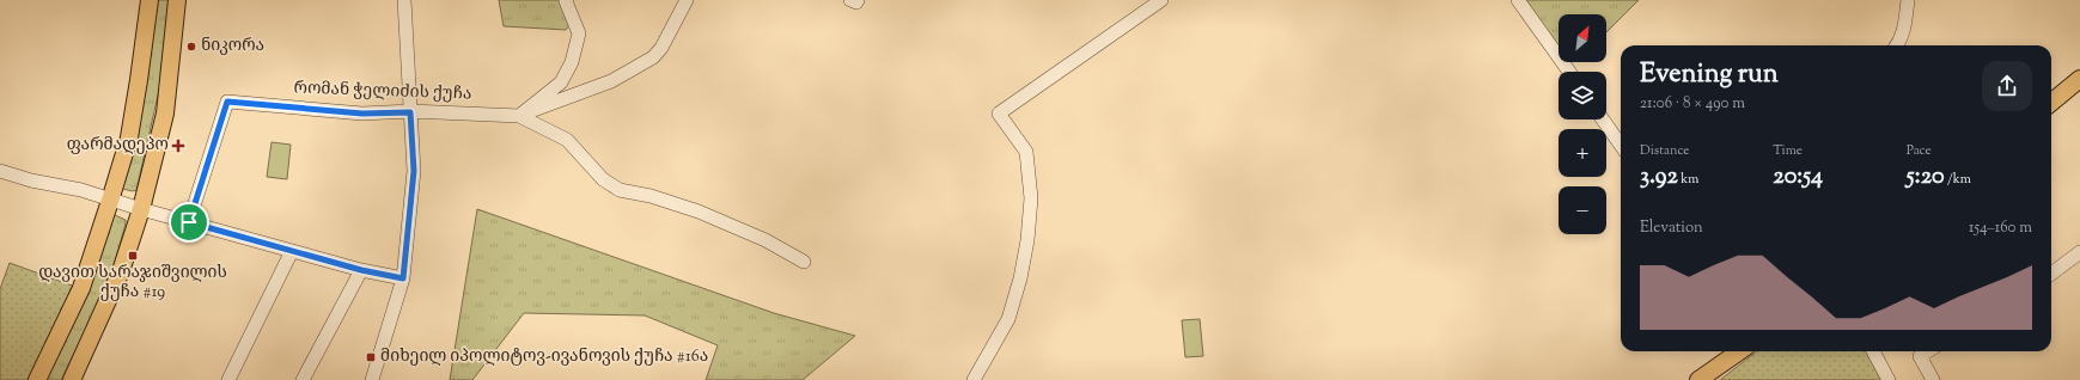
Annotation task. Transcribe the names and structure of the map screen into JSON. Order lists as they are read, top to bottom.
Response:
{
  "streets": {
    "street": ["რომან ჭელიძის ქუჩა"]
  },
  "places": {
    "other": ["ნიკორა"],
    "health": ["ფარმადეპო"],
    "transit": ["დავით სარაჯიშვილის ქუჩა #19", "მიხეილ იპოლიტოვ-ივანოვის ქუჩა #16ა"]
  },
  "north": "top right",
  "page": {
    "map_buttons": ["+", "−"],
    "heading": ["Evening run", "21:06 · 8 × 490 m"],
    "stats": [
      ["Distance", "3.92 km"],
      ["Time", "20:54"],
      ["Pace", "5:20 /km"]
    ],
    "chart": ["Elevation", "154–160 m"]
  }
}
